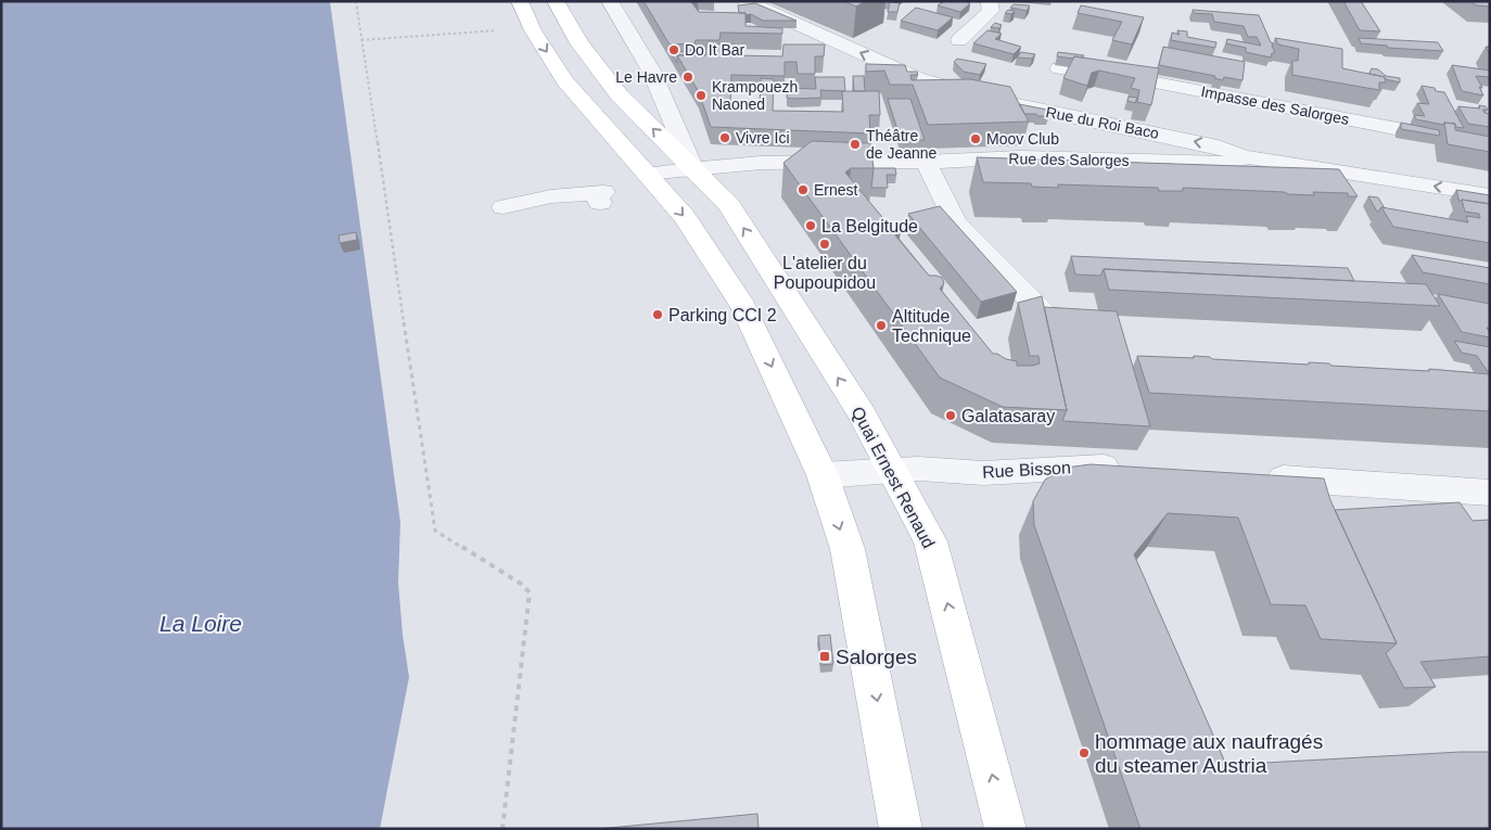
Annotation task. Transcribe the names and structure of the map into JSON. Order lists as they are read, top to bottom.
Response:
{
  "streets": {
    "main road": ["Quai Ernest Renaud"],
    "street": [
      "Impasse des Salorges",
      "Rue du Roi Baco",
      "Rue des Salorges",
      "Rue Bisson"
    ]
  },
  "crossings": [
    ["Rue du Roi Baco", "Rue des Salorges"],
    ["Rue des Salorges", "Quai Ernest Renaud"],
    ["Rue Bisson", "Quai Ernest Renaud"]
  ],
  "one_way": ["Rue du Roi Baco"],
  "water": ["La Loire"],
  "places": {
    "other": [
      "Do It Bar",
      "Le Havre",
      "Krampouezh Naoned",
      "Vivre Ici",
      "Moov Club",
      "Théâtre de Jeanne",
      "Ernest",
      "La Belgitude",
      "L'atelier du Poupoupidou",
      "Parking CCI 2",
      "Altitude Technique",
      "Galatasaray",
      "hommage aux naufragés du steamer Austria"
    ],
    "transit": ["Salorges"]
  }
}
